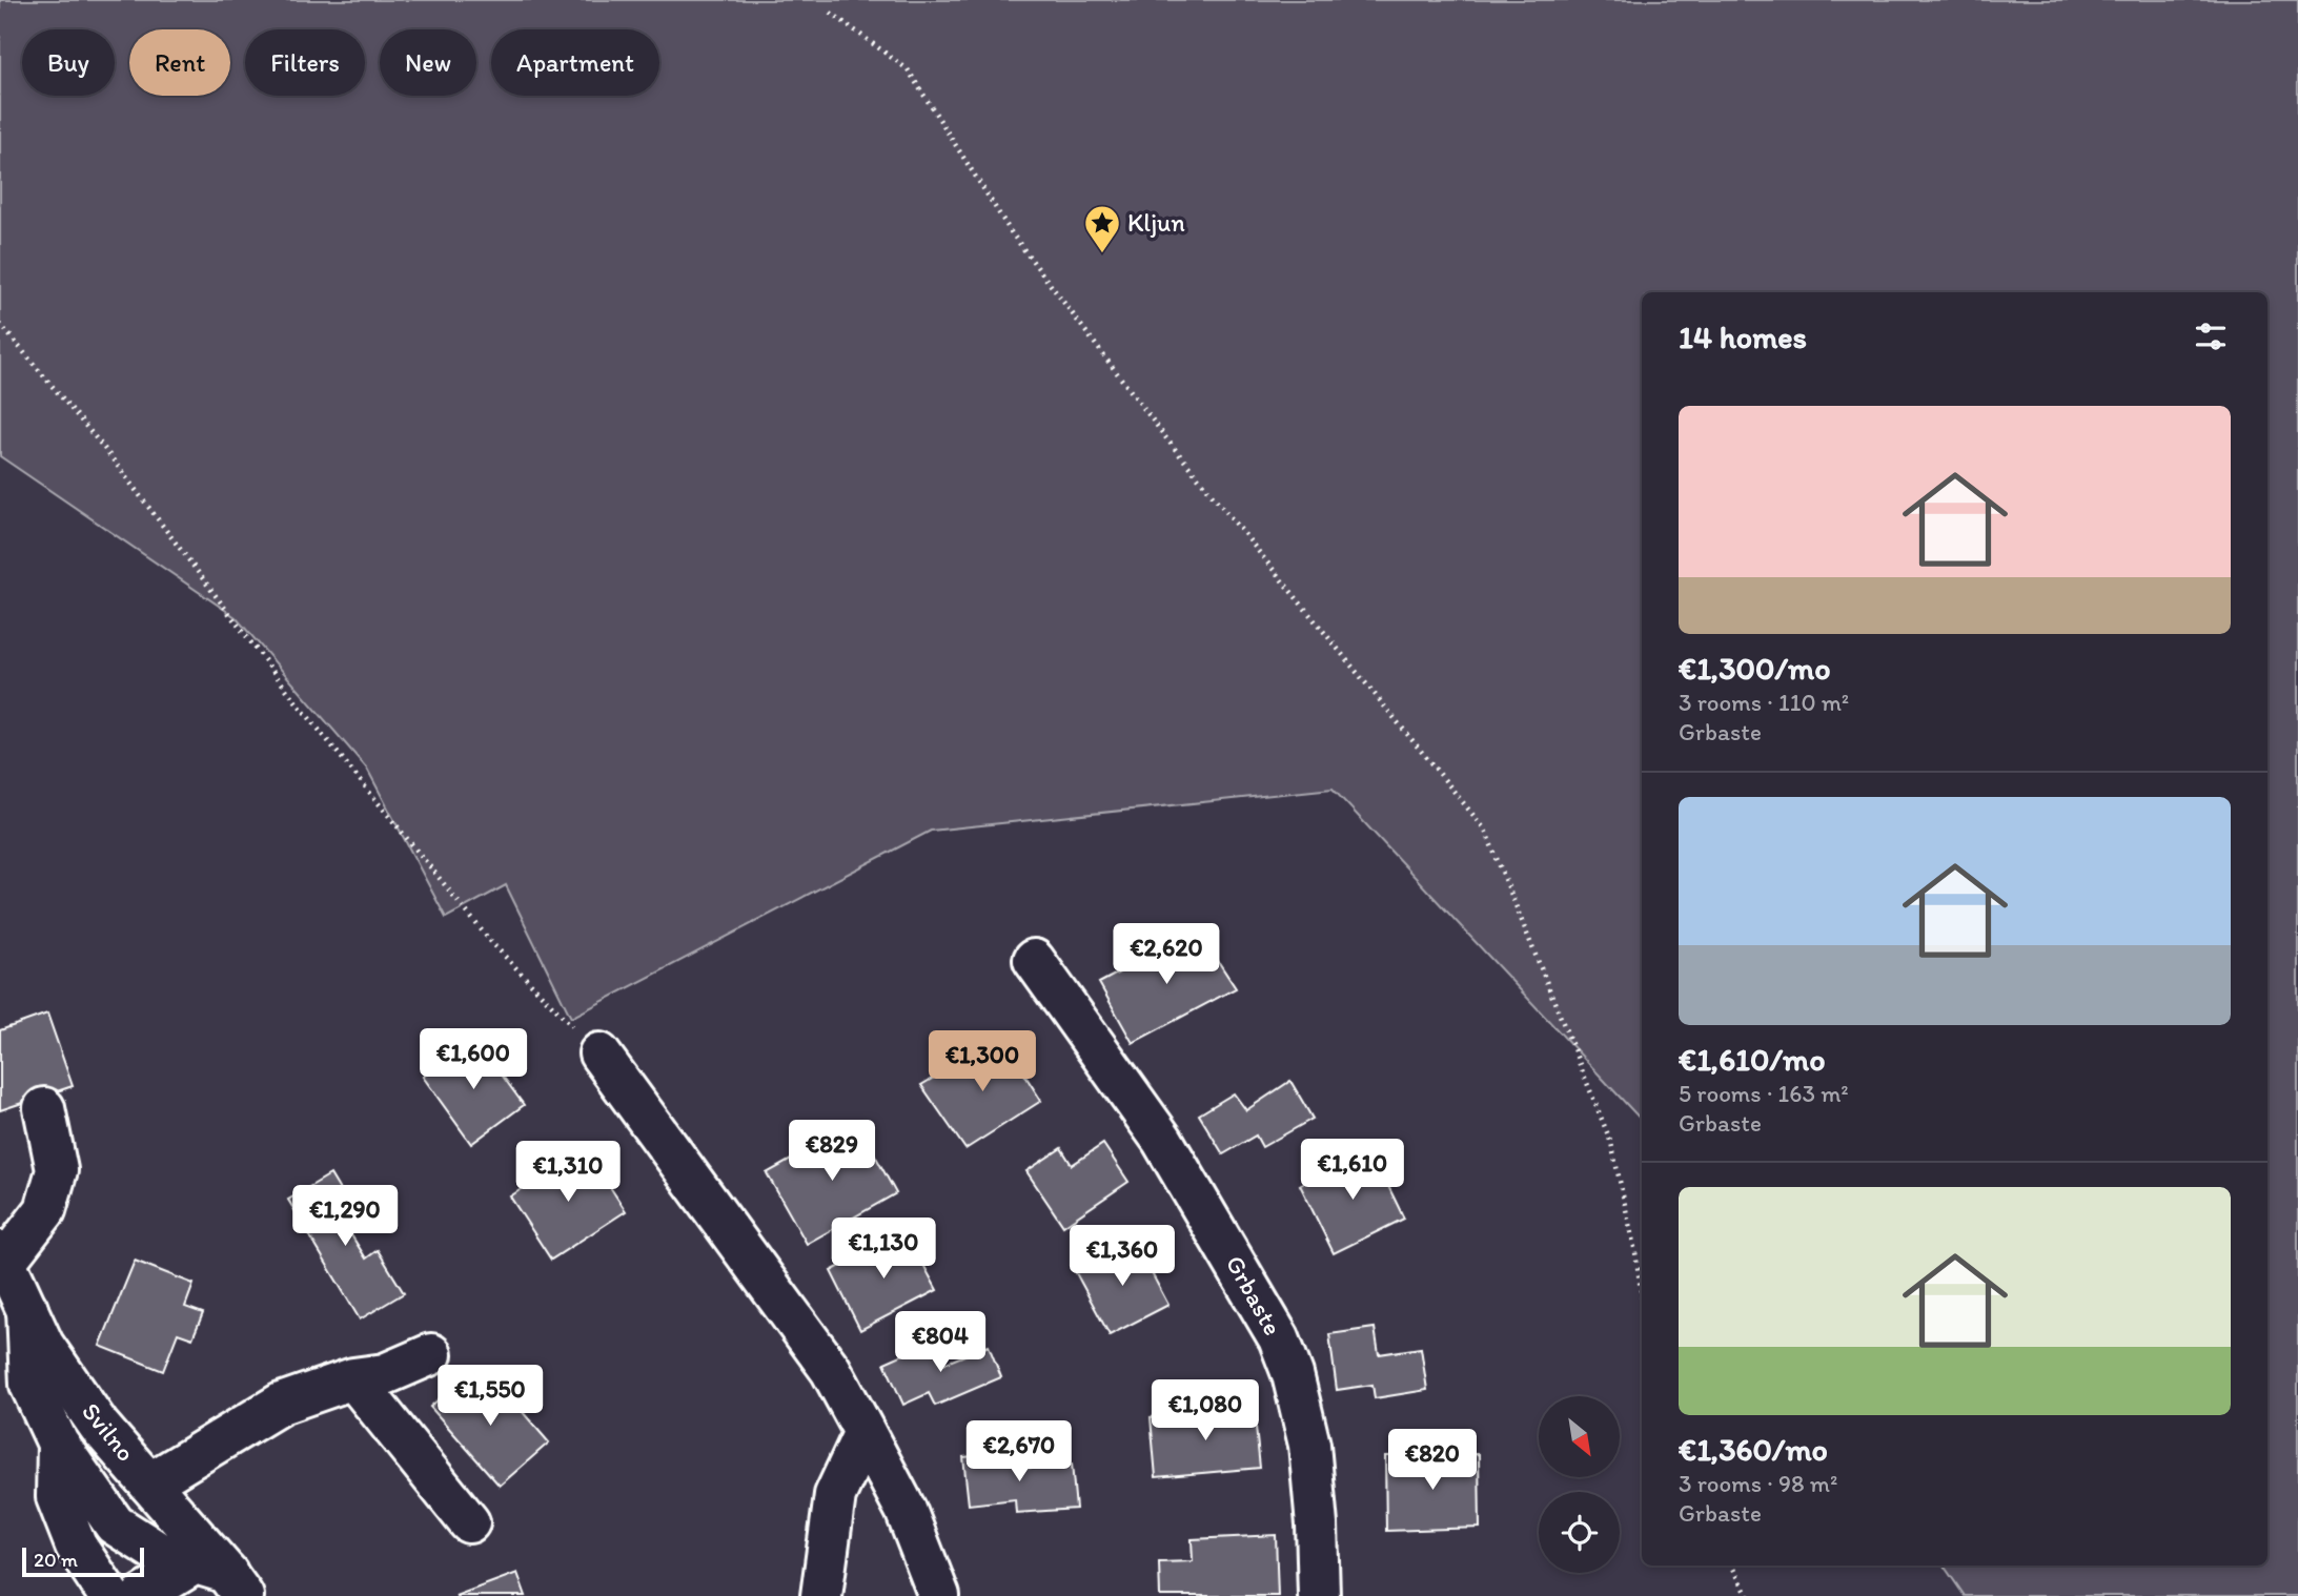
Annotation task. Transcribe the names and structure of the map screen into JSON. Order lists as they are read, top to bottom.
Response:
{
  "streets": {
    "street": ["Grbaste", "Svilno"]
  },
  "places": {
    "place": ["Kljun"]
  },
  "scale_bar": "20 m",
  "north": "bottom right",
  "page": {
    "chip": [
      "Buy",
      "Rent",
      "Filters",
      "New",
      "Apartment"
    ],
    "heading": "14 homes",
    "list": [
      {
        "name": "€1,300/mo",
        "note": "3 rooms · 110 m² · Grbaste"
      },
      {
        "name": "€1,610/mo",
        "note": "5 rooms · 163 m² · Grbaste"
      },
      {
        "name": "€1,360/mo",
        "note": "3 rooms · 98 m² · Grbaste"
      }
    ],
    "price": [
      "€2,620",
      "€1,600",
      "€1,300",
      "€829",
      "€1,610",
      "€1,310",
      "€1,290",
      "€1,130",
      "€1,360",
      "€804",
      "€1,550",
      "€1,080",
      "€2,670",
      "€820"
    ],
    "scale": "20 m"
  }
}
